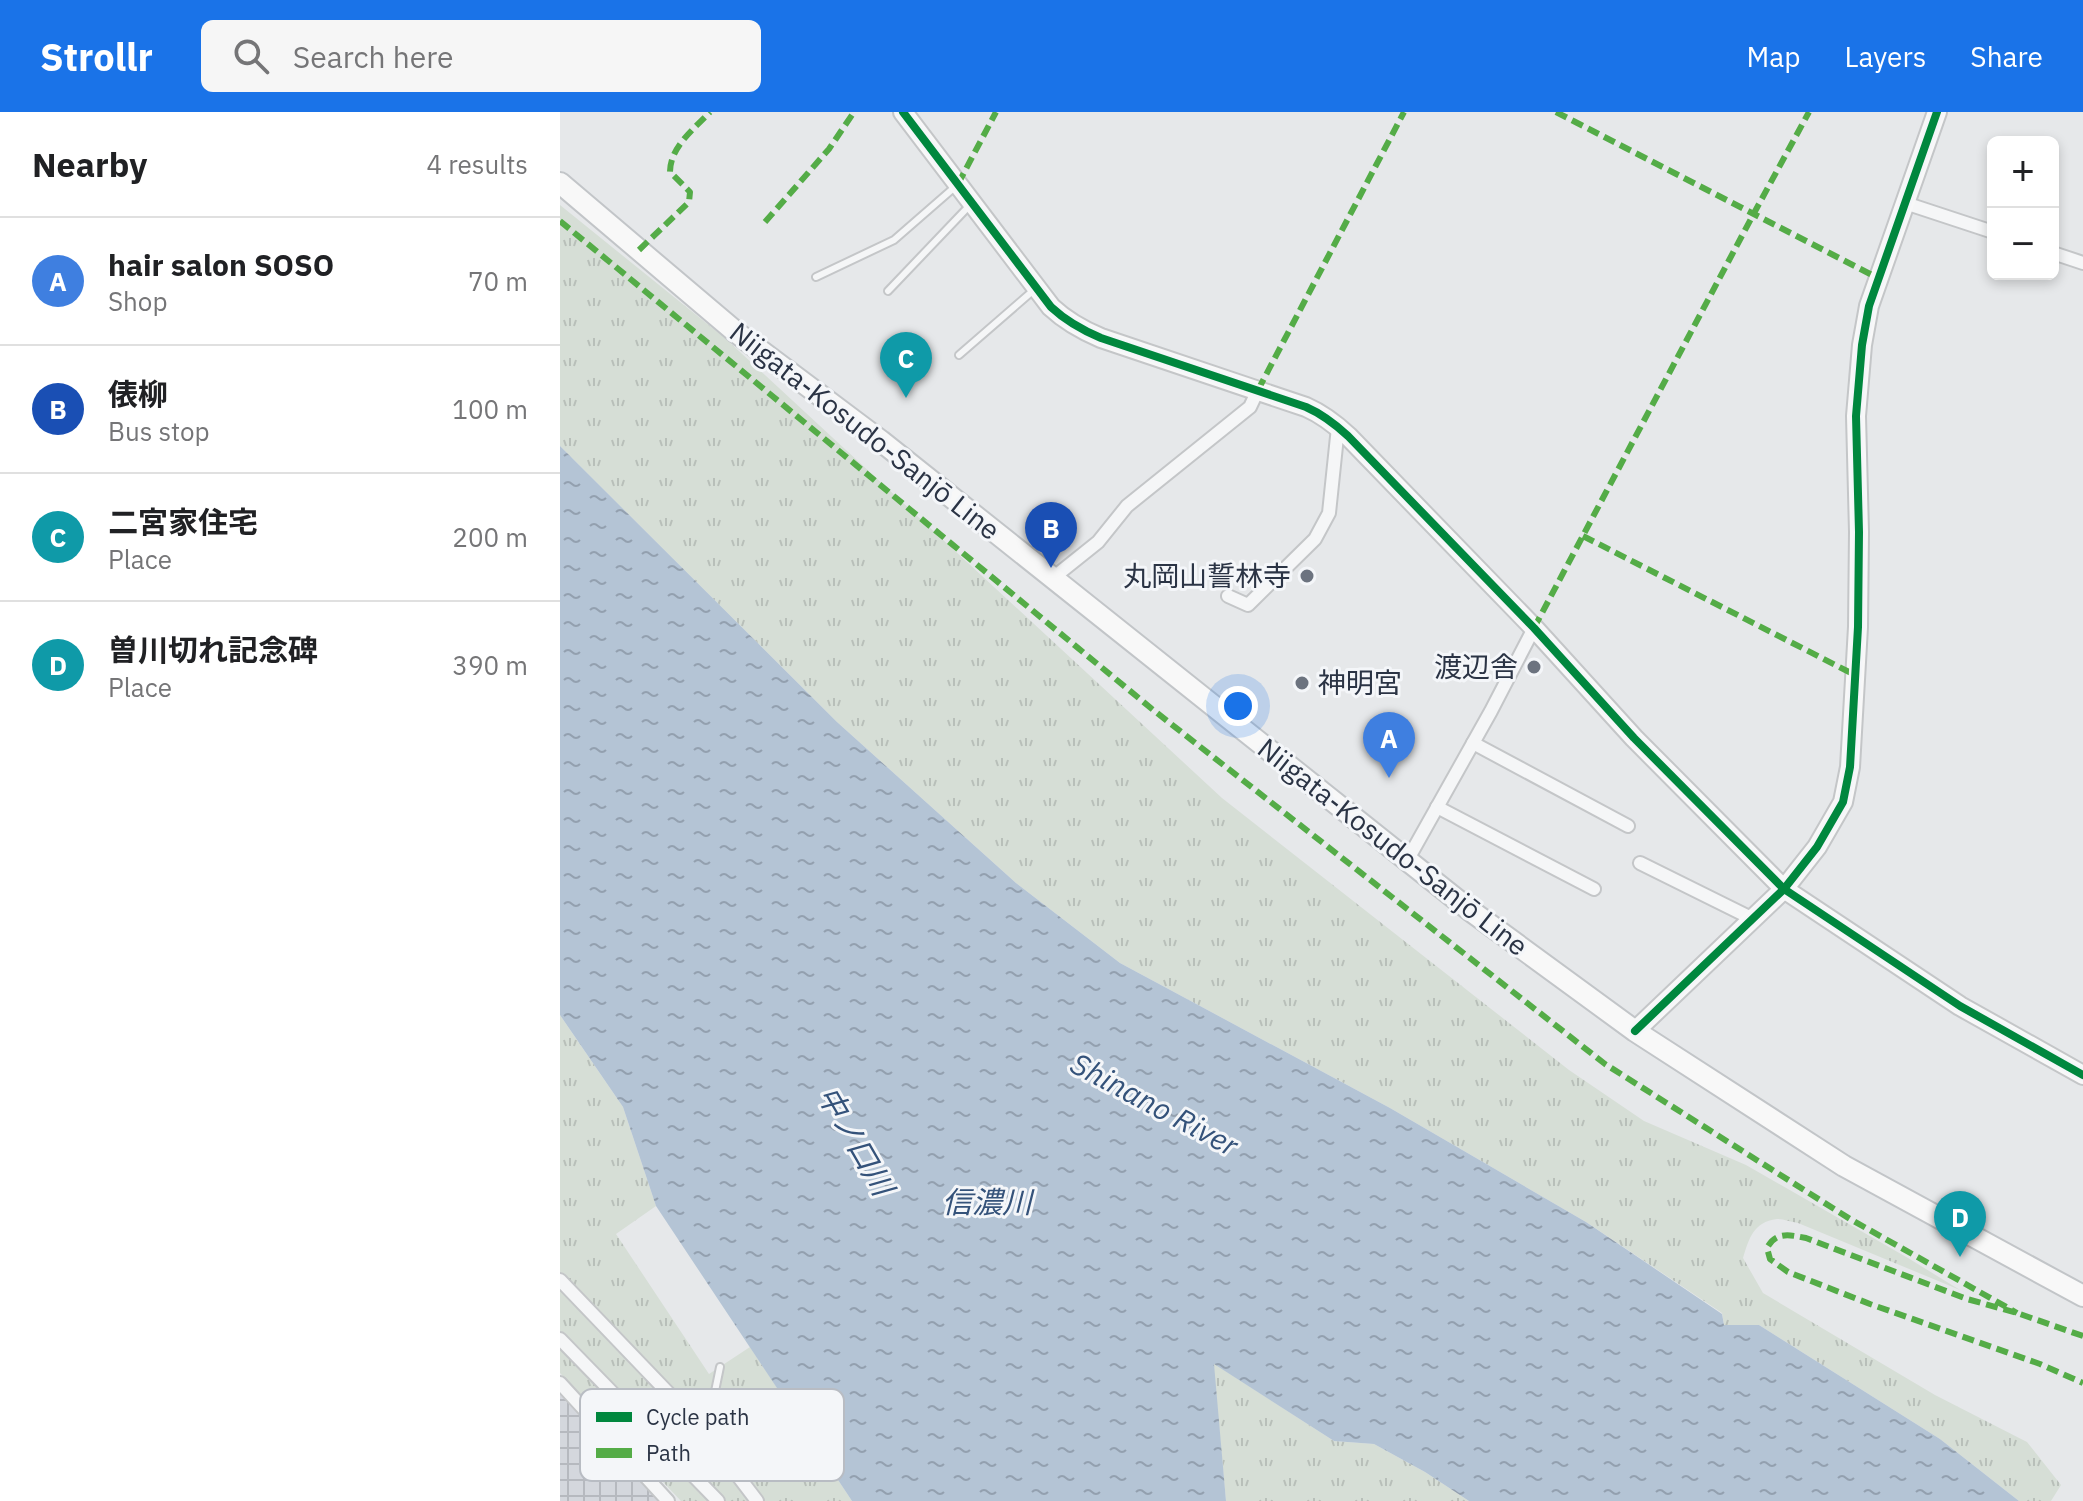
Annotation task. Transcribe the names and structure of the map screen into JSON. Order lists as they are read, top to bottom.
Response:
{
  "streets": {
    "main road": ["Niigata-Kosudo-Sanjō Line"]
  },
  "water": ["Shinano River", "中ノ口川", "信濃川"],
  "places": ["丸岡山誓林寺", "渡辺舎", "神明宮"],
  "legend": ["Cycle path", "Path"],
  "page": {
    "header": "Strollr",
    "search": "Search here",
    "nav": ["Map", "Layers", "Share"],
    "heading": ["Nearby", "4 results"],
    "map_buttons": ["+", "−"],
    "list": [
      {
        "mark": "A",
        "name": "hair salon SOSO",
        "note": "Shop",
        "value": "70 m"
      },
      {
        "mark": "B",
        "name": "俵柳",
        "note": "Bus stop",
        "value": "100 m"
      },
      {
        "mark": "C",
        "name": "二宮家住宅",
        "note": "Place",
        "value": "200 m"
      },
      {
        "mark": "D",
        "name": "曽川切れ記念碑",
        "note": "Place",
        "value": "390 m"
      }
    ],
    "pins": [
      "C",
      "B",
      "A",
      "D"
    ]
  }
}
